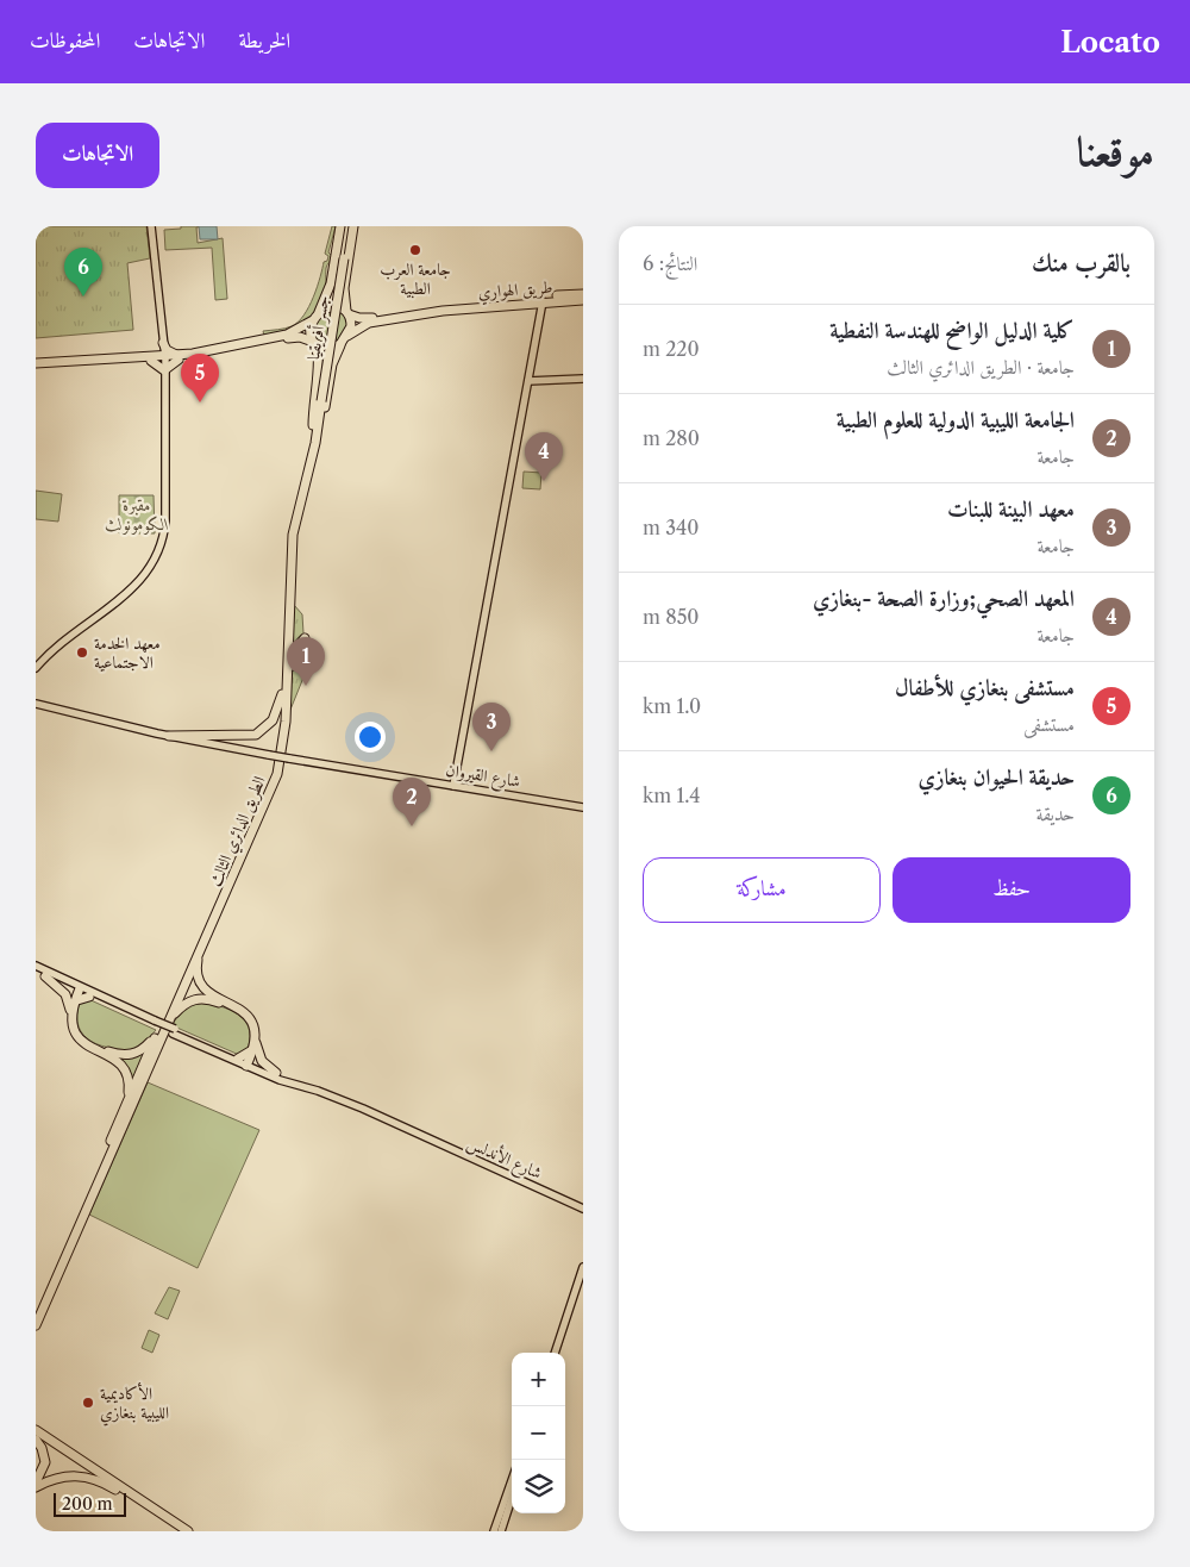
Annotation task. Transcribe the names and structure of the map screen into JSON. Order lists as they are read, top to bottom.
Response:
{
  "streets": {
    "highway": ["طريق الهواري", "جسر أفريقيا", "الطريق الدائري الثالث"],
    "main road": ["شارع القيروان", "شارع الأندلس"]
  },
  "crossings": [
    ["جسر أفريقيا", "الطريق الدائري الثالث"],
    ["الطريق الدائري الثالث", "شارع الأندلس"]
  ],
  "parks": ["مقبرة الكومونولث"],
  "places": ["جامعة العرب الطبية", "معهد الخدمة الاجتماعية", "الأكاديمية الليبية بنغازي"],
  "scale_bar": "200 m",
  "page": {
    "header": "Locato",
    "nav": ["الخريطة", "الاتجاهات", "المحفوظات"],
    "title": "موقعنا",
    "buttons": [
      "الاتجاهات",
      ["حفظ", "مشاركة"]
    ],
    "heading": ["بالقرب منك", "النتائج: 6"],
    "pins": [
      "6",
      "5",
      "4",
      "1",
      "3",
      "2"
    ],
    "list": [
      {
        "mark": "1",
        "name": "كلية الدليل الواضح للهندسة النفطية",
        "note": "جامعة · الطريق الدائري الثالث",
        "value": "220 m"
      },
      {
        "mark": "2",
        "name": "الجامعة الليبية الدولية للعلوم الطبية",
        "note": "جامعة",
        "value": "280 m"
      },
      {
        "mark": "3",
        "name": "معهد البينة للبنات",
        "note": "جامعة",
        "value": "340 m"
      },
      {
        "mark": "4",
        "name": "المعهد الصحي;وزارة الصحة -بنغازي",
        "note": "جامعة",
        "value": "850 m"
      },
      {
        "mark": "5",
        "name": "مستشفى بنغازي للأطفال",
        "note": "مستشفى",
        "value": "1.0 km"
      },
      {
        "mark": "6",
        "name": "حديقة الحيوان بنغازي",
        "note": "حديقة",
        "value": "1.4 km"
      }
    ],
    "map_buttons": ["+", "−"],
    "scale": "200 m"
  }
}
